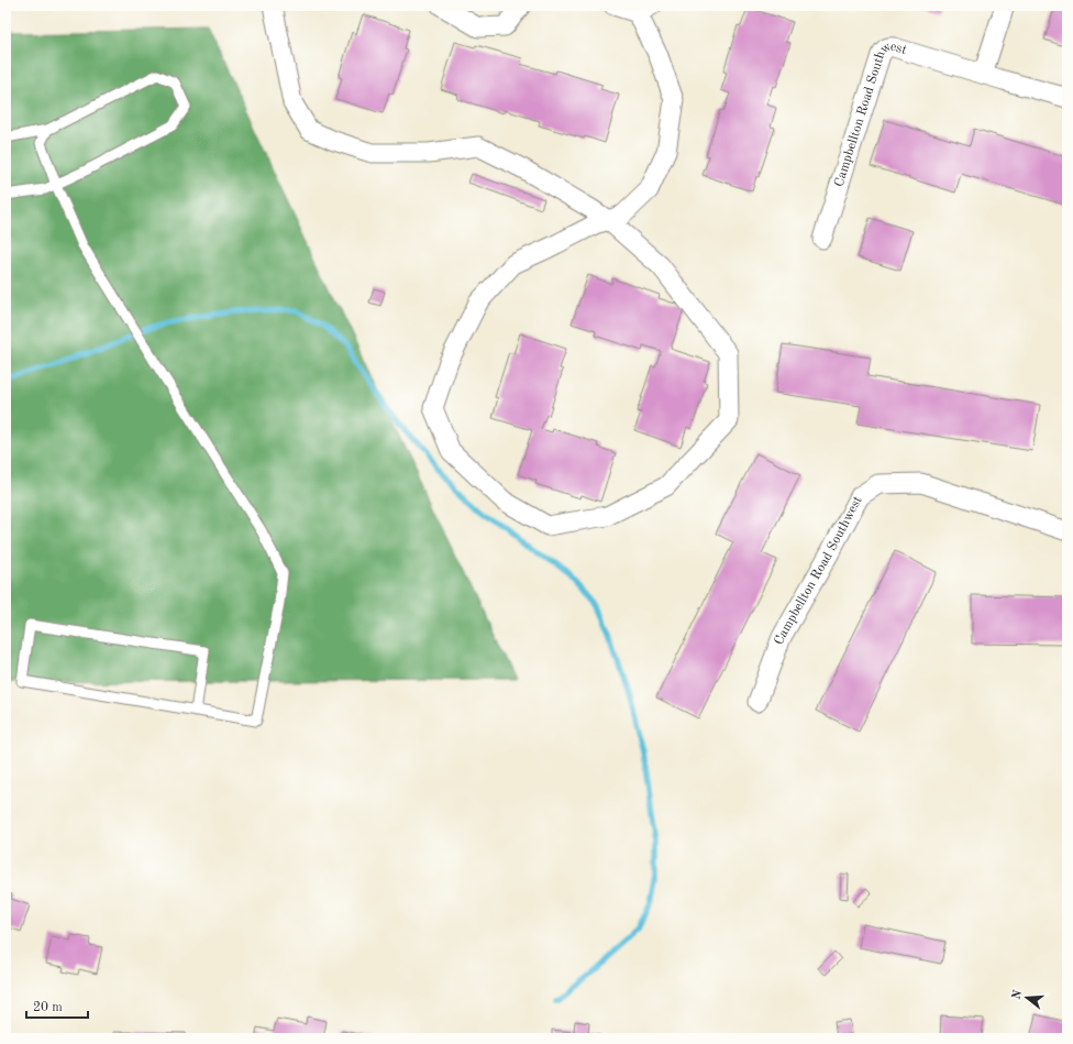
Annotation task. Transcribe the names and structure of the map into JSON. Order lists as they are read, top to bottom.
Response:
{
  "streets": {
    "street": ["Campbellton Road Southwest"]
  },
  "scale_bar": "20 m",
  "north": "left"
}
